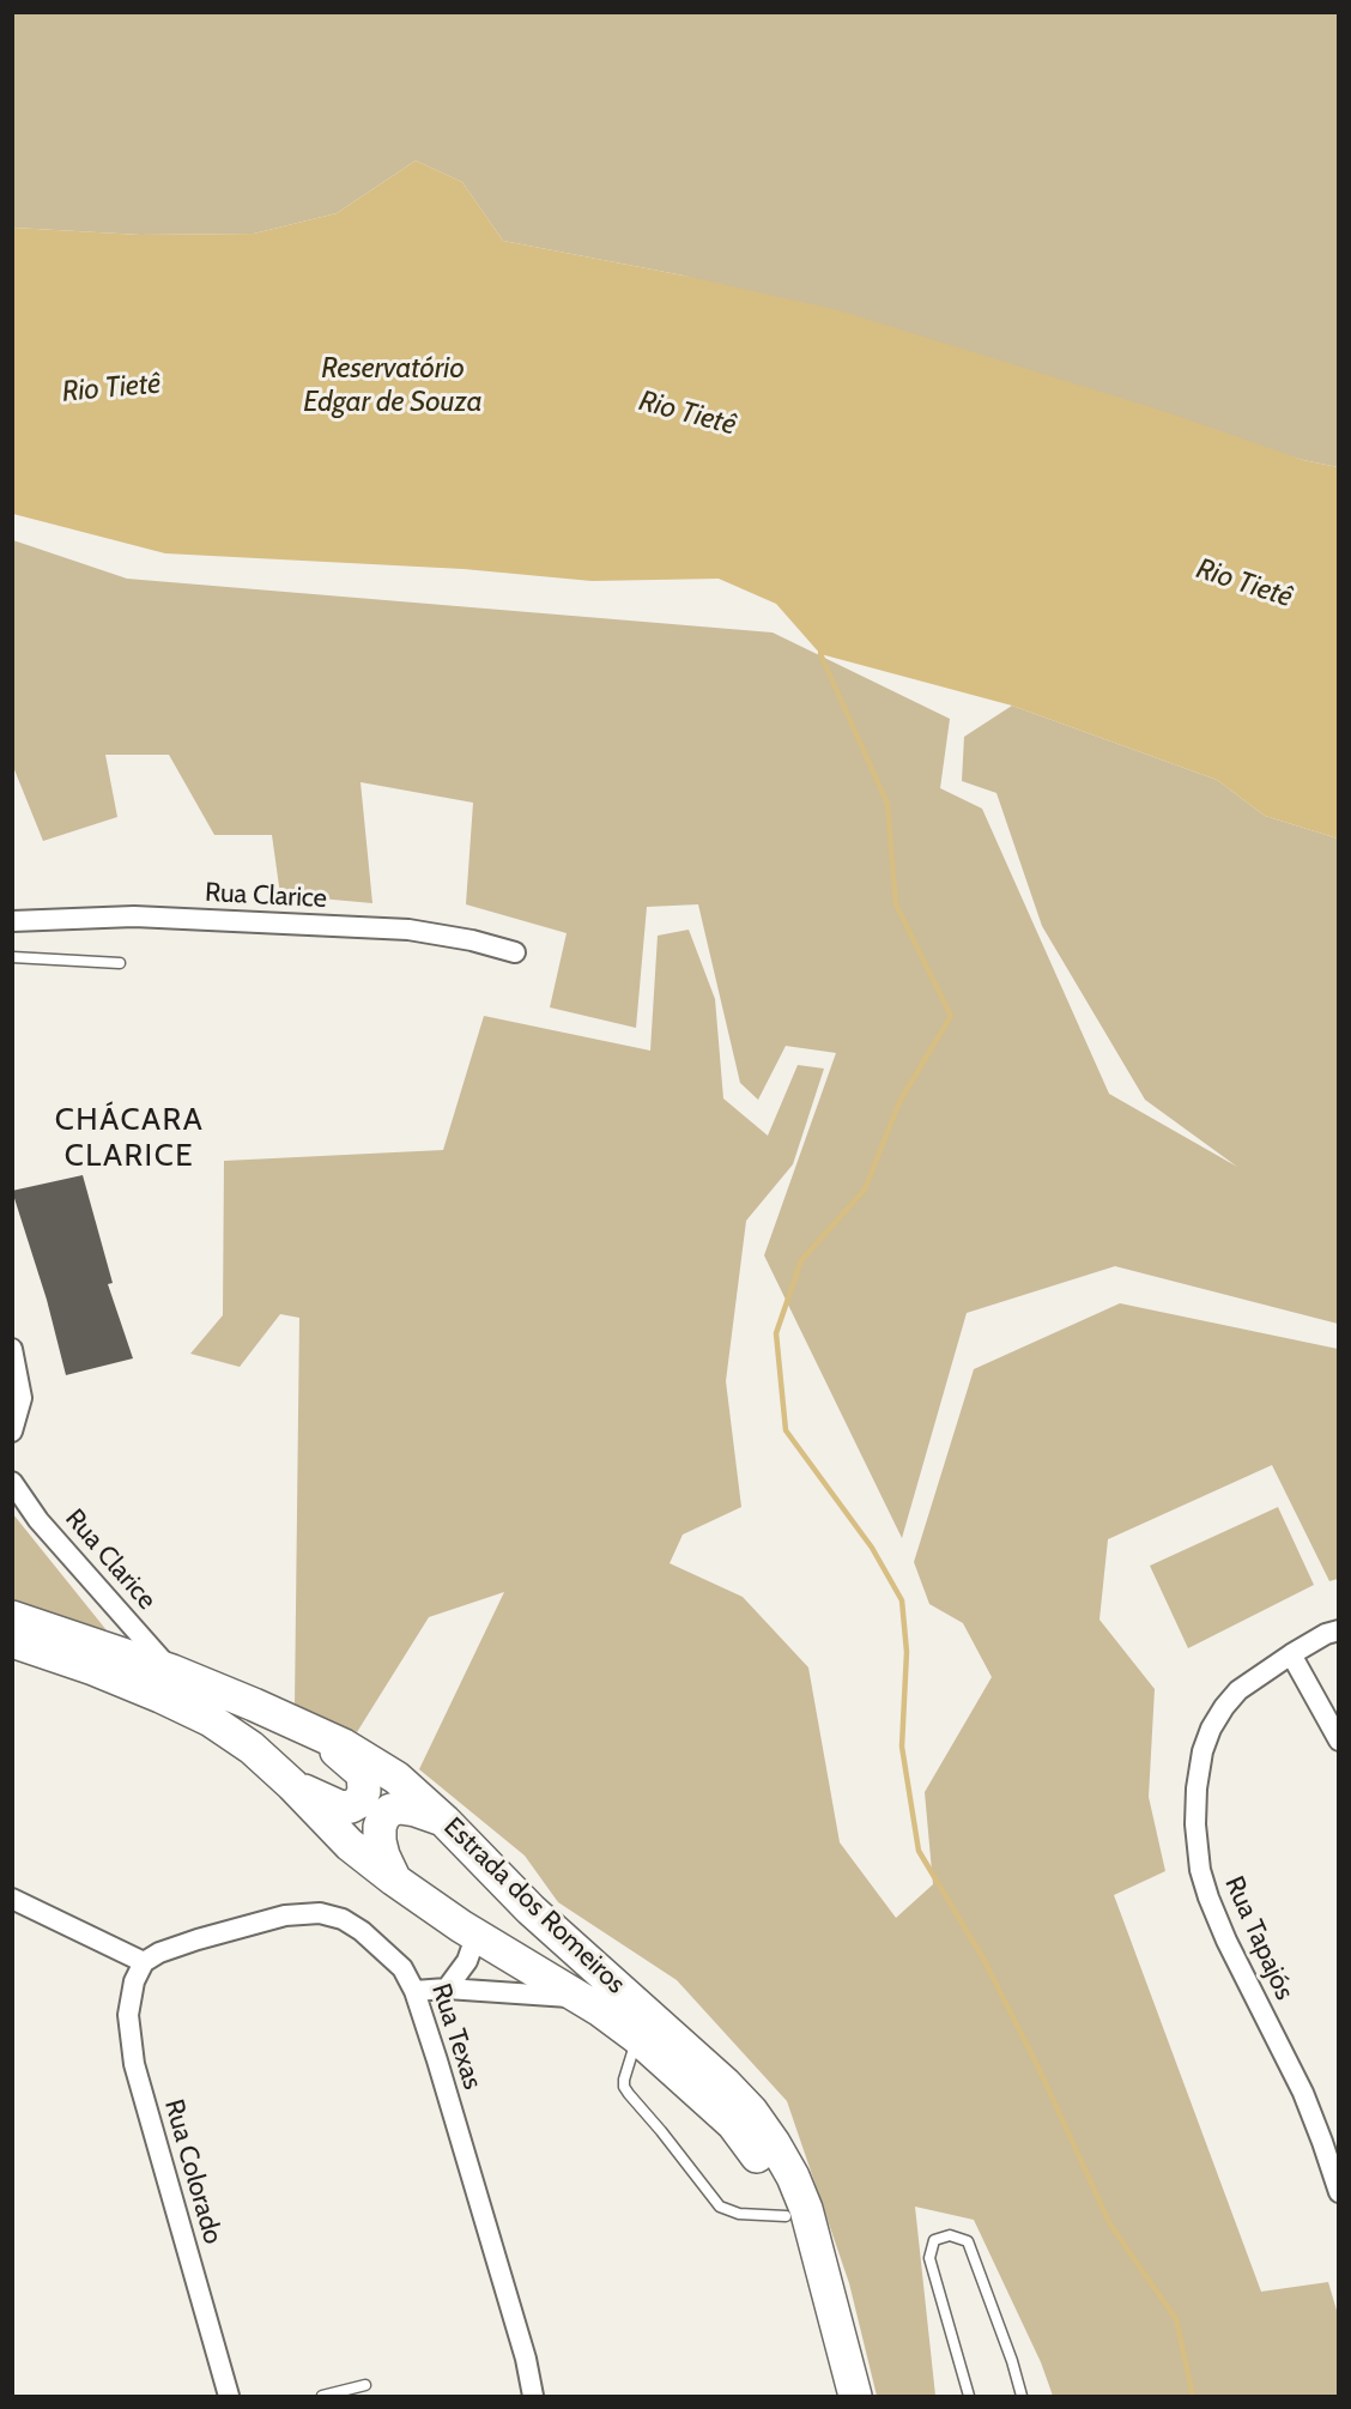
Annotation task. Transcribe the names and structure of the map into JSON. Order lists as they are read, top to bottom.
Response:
{
  "streets": {
    "main road": ["Estrada dos Romeiros"],
    "street": [
      "Rua Clarice",
      "Rua Tapajós",
      "Rua Texas",
      "Rua Colorado"
    ]
  },
  "crossings": [
    ["Rua Clarice", "Estrada dos Romeiros"],
    ["Rua Texas", "Rua Colorado"]
  ],
  "districts": ["CHÁCARA CLARICE"],
  "water": ["Reservatório Edgar de Souza", "Rio Tietê"]
}
